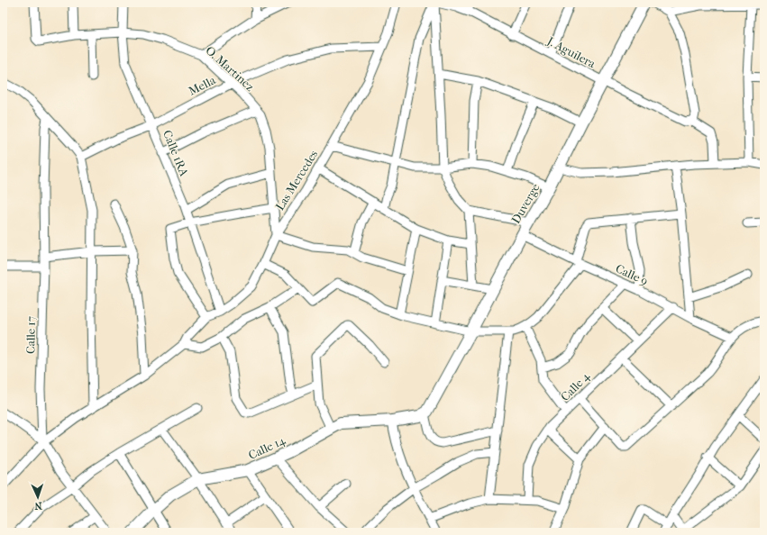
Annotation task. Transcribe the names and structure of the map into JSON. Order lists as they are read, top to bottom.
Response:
{
  "streets": {
    "street": [
      "J. Aguilera",
      "O. Martinez",
      "Mella",
      "Calle 1RA",
      "Las Mercedes",
      "Duverge",
      "Calle 9",
      "Calle 17",
      "Calle 4",
      "Calle 14"
    ]
  },
  "crossings": [
    ["J. Aguilera", "Duverge"],
    ["O. Martinez", "Mella"],
    ["O. Martinez", "Calle 1RA"],
    ["O. Martinez", "Las Mercedes"],
    ["Mella", "Calle 1RA"],
    ["Mella", "Las Mercedes"],
    ["Calle 1RA", "Las Mercedes"],
    ["Las Mercedes", "Calle 17"],
    ["Duverge", "Calle 9"],
    ["Duverge", "Calle 14"],
    ["Calle 9", "Calle 4"]
  ],
  "north": "bottom"
}
